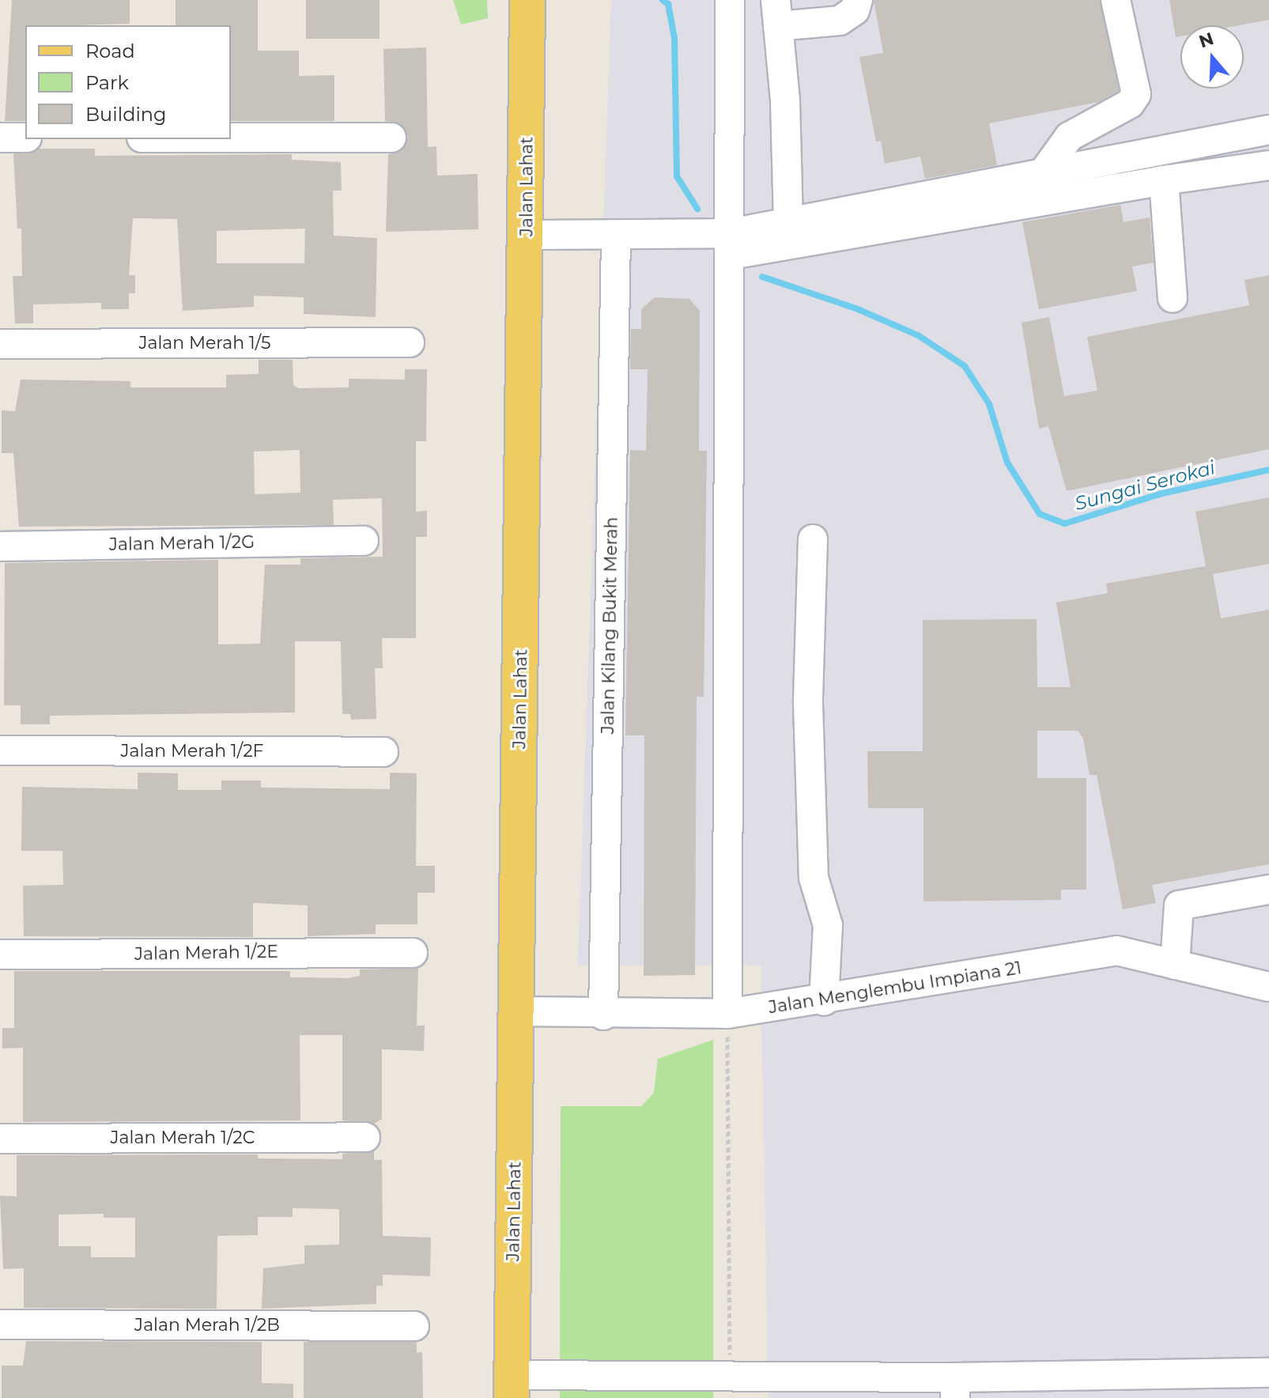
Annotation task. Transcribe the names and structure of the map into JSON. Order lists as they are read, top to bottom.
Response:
{
  "streets": {
    "main road": ["Jalan Lahat"],
    "street": [
      "Jalan Merah 1/5",
      "Jalan Merah 1/2G",
      "Jalan Kilang Bukit Merah",
      "Jalan Merah 1/2F",
      "Jalan Merah 1/2E",
      "Jalan Menglembu Impiana 21",
      "Jalan Merah 1/2C",
      "Jalan Merah 1/2B"
    ]
  },
  "crossings": [
    ["Jalan Lahat", "Jalan Menglembu Impiana 21"],
    ["Jalan Kilang Bukit Merah", "Jalan Menglembu Impiana 21"]
  ],
  "water": ["Sungai Serokai"],
  "legend": ["Road", "Park", "Building"],
  "north": "top"
}
